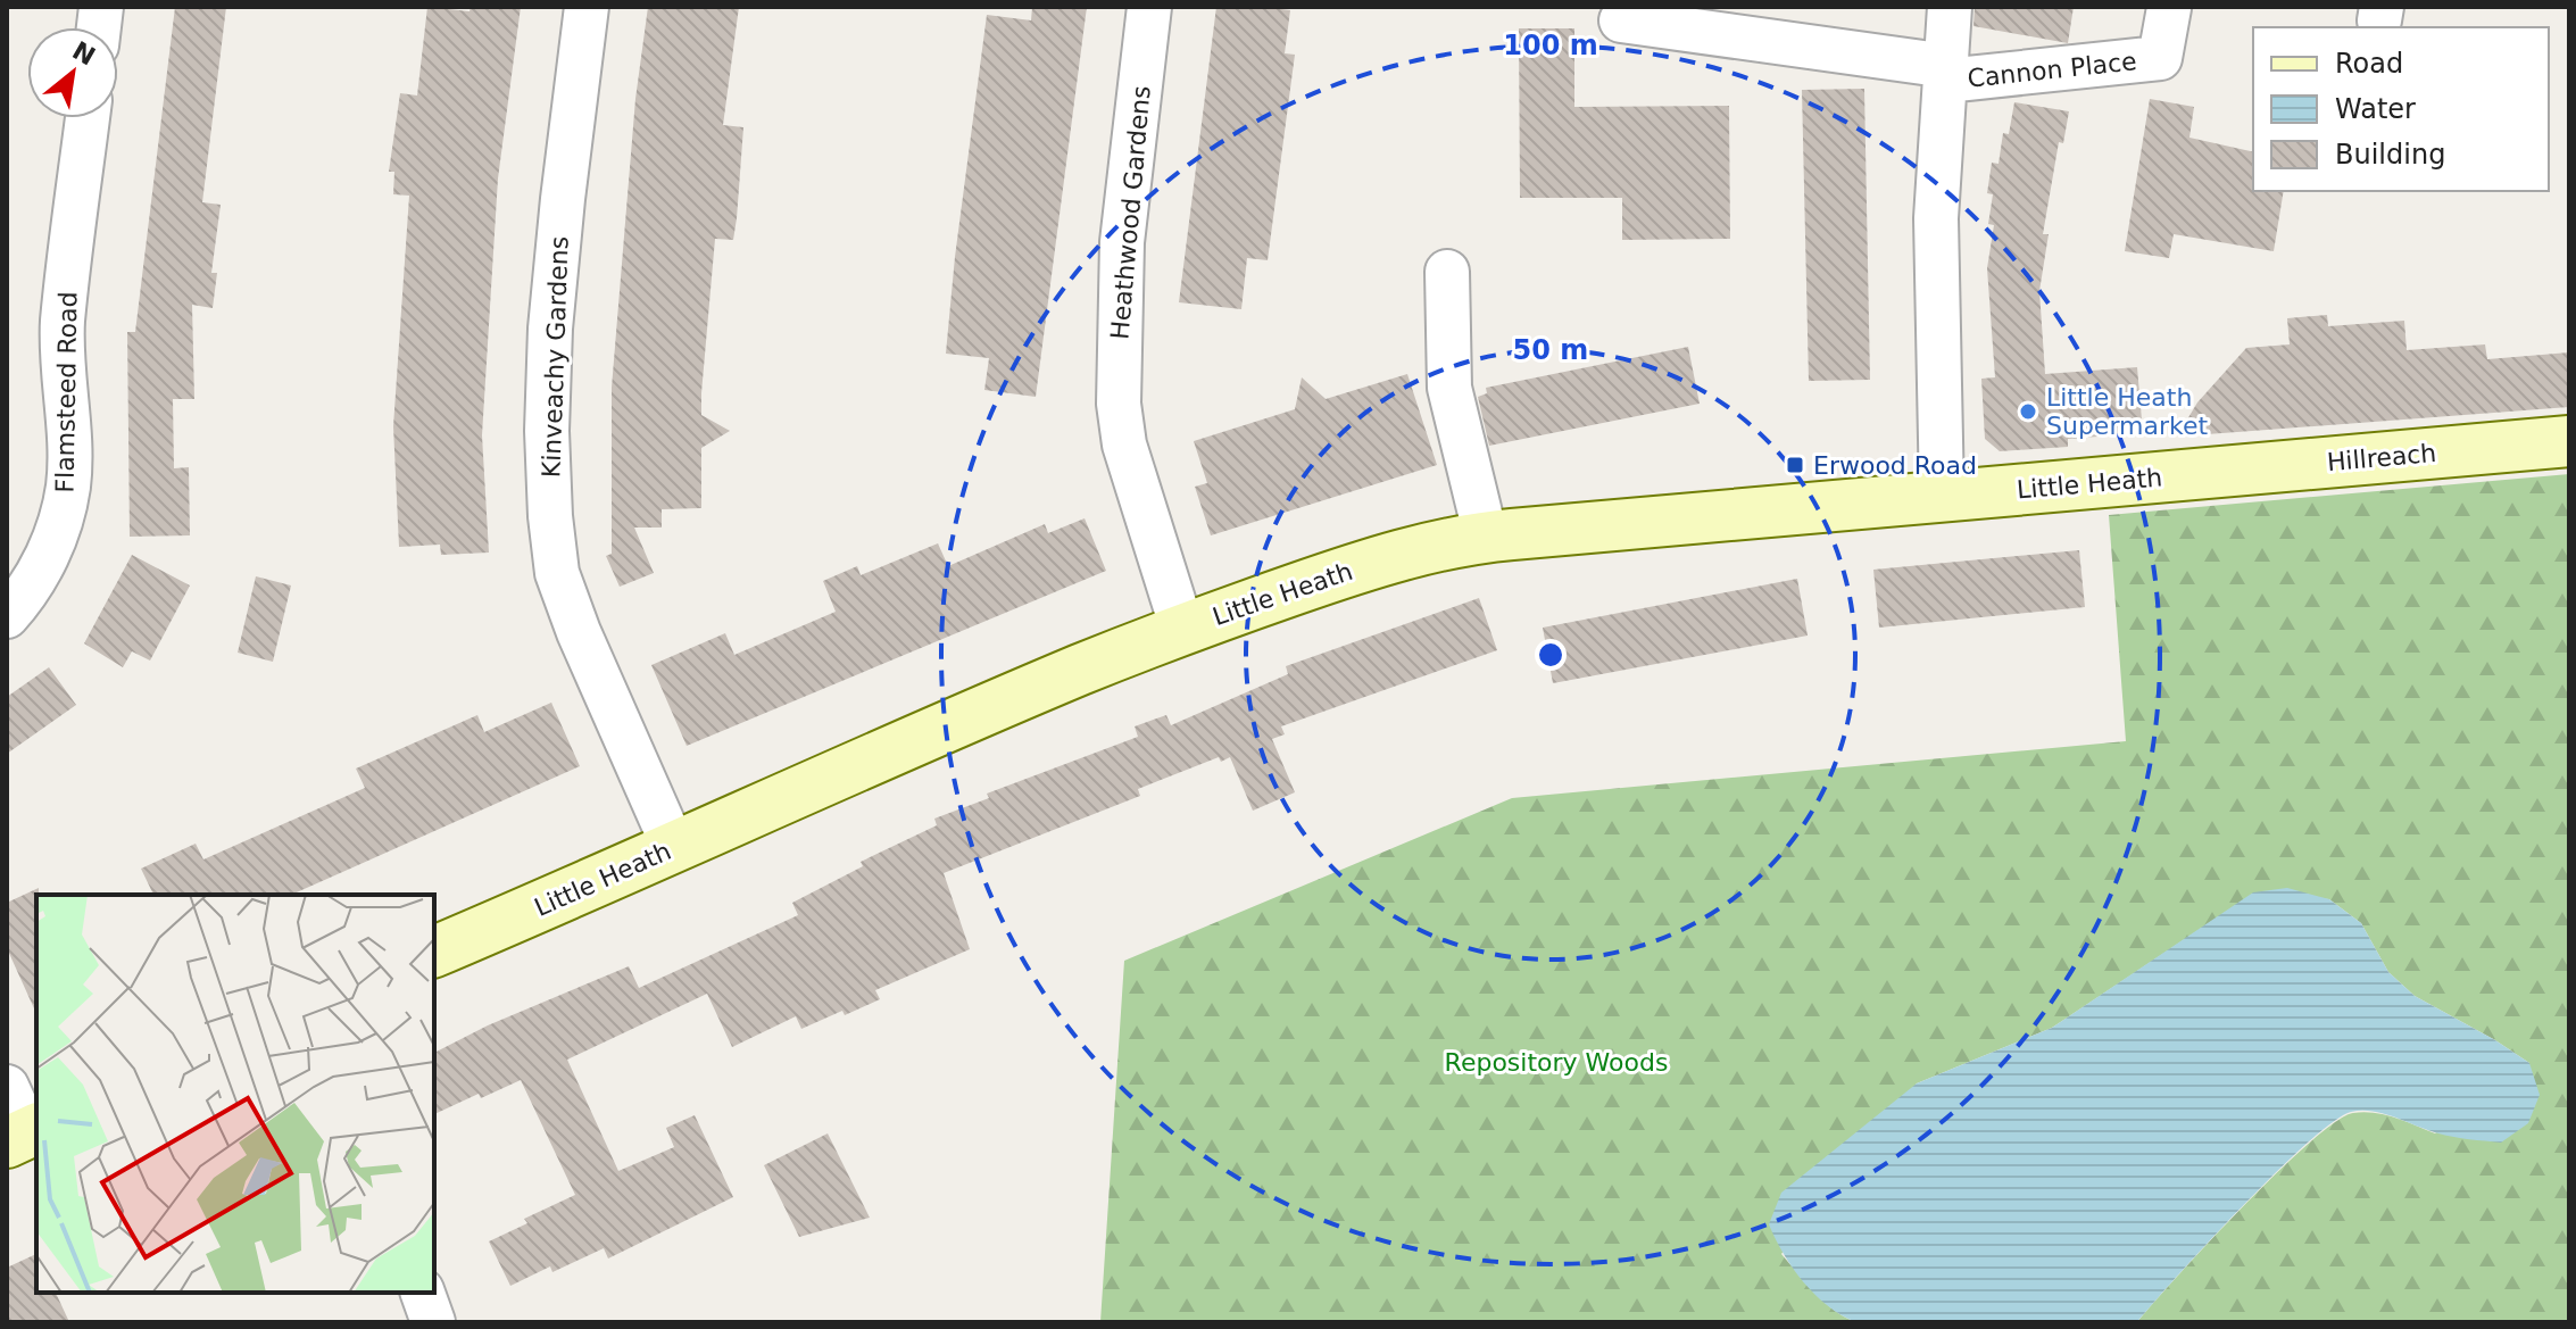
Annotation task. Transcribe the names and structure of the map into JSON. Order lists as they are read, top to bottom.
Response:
{
  "streets": {
    "main road": ["Hillreach", "Little Heath"],
    "street": [
      "Cannon Place",
      "Heathwood Gardens",
      "Kinveachy Gardens",
      "Flamsteed Road"
    ]
  },
  "crossings": [
    ["Heathwood Gardens", "Little Heath"],
    ["Kinveachy Gardens", "Little Heath"],
    ["Hillreach", "Little Heath"]
  ],
  "parks": ["Repository Woods"],
  "places": {
    "other": ["Little Heath Supermarket"],
    "transit": ["Erwood Road"]
  },
  "legend": ["Road", "Water", "Building"],
  "north": "top right",
  "rings": ["100 m", "50 m"]
}
